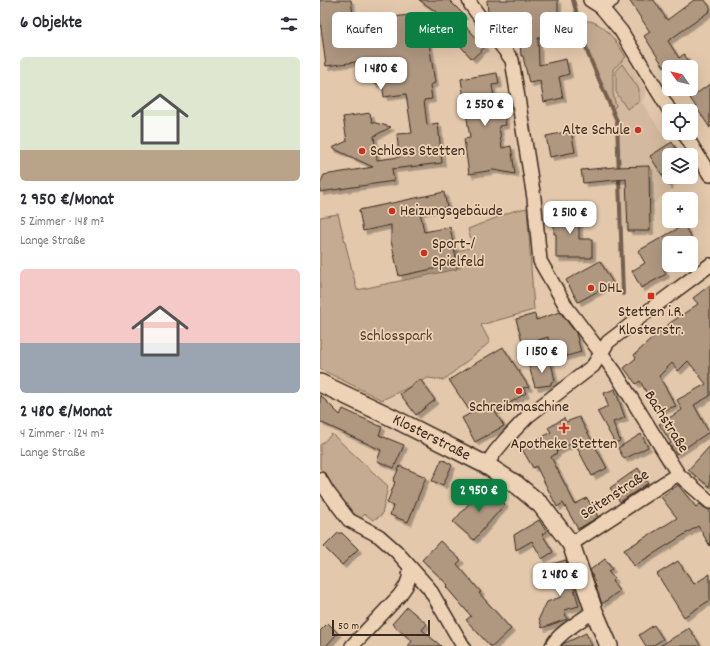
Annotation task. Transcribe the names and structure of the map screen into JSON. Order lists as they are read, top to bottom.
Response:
{
  "streets": {
    "main road": ["Klosterstraße"],
    "street": ["Bachstraße", "Seitenstraße"]
  },
  "crossings": [
    ["Bachstraße", "Klosterstraße"],
    ["Bachstraße", "Seitenstraße"]
  ],
  "parks": ["Schlosspark"],
  "places": {
    "other": [
      "Alte Schule",
      "Schloss Stetten",
      "Heizungsgebäude",
      "Sport-/ Spielfeld",
      "DHL",
      "Schreibmaschine"
    ],
    "transit": ["Stetten i.R. Klosterstr."],
    "health": ["Apotheke Stetten"]
  },
  "scale_bar": "50 m",
  "north": "top left",
  "page": {
    "heading": "6 Objekte",
    "chip": [
      "Kaufen",
      "Mieten",
      "Filter",
      "Neu"
    ],
    "list": [
      {
        "name": "2 950 €/Monat",
        "note": "5 Zimmer · 148 m² · Lange Straße"
      },
      {
        "name": "2 480 €/Monat",
        "note": "4 Zimmer · 124 m² · Lange Straße"
      }
    ],
    "price": [
      "1 480 €",
      "2 550 €",
      "2 510 €",
      "1 150 €",
      "2 950 €",
      "2 480 €"
    ],
    "map_buttons": ["+", "−"],
    "scale": "50 m"
  }
}
